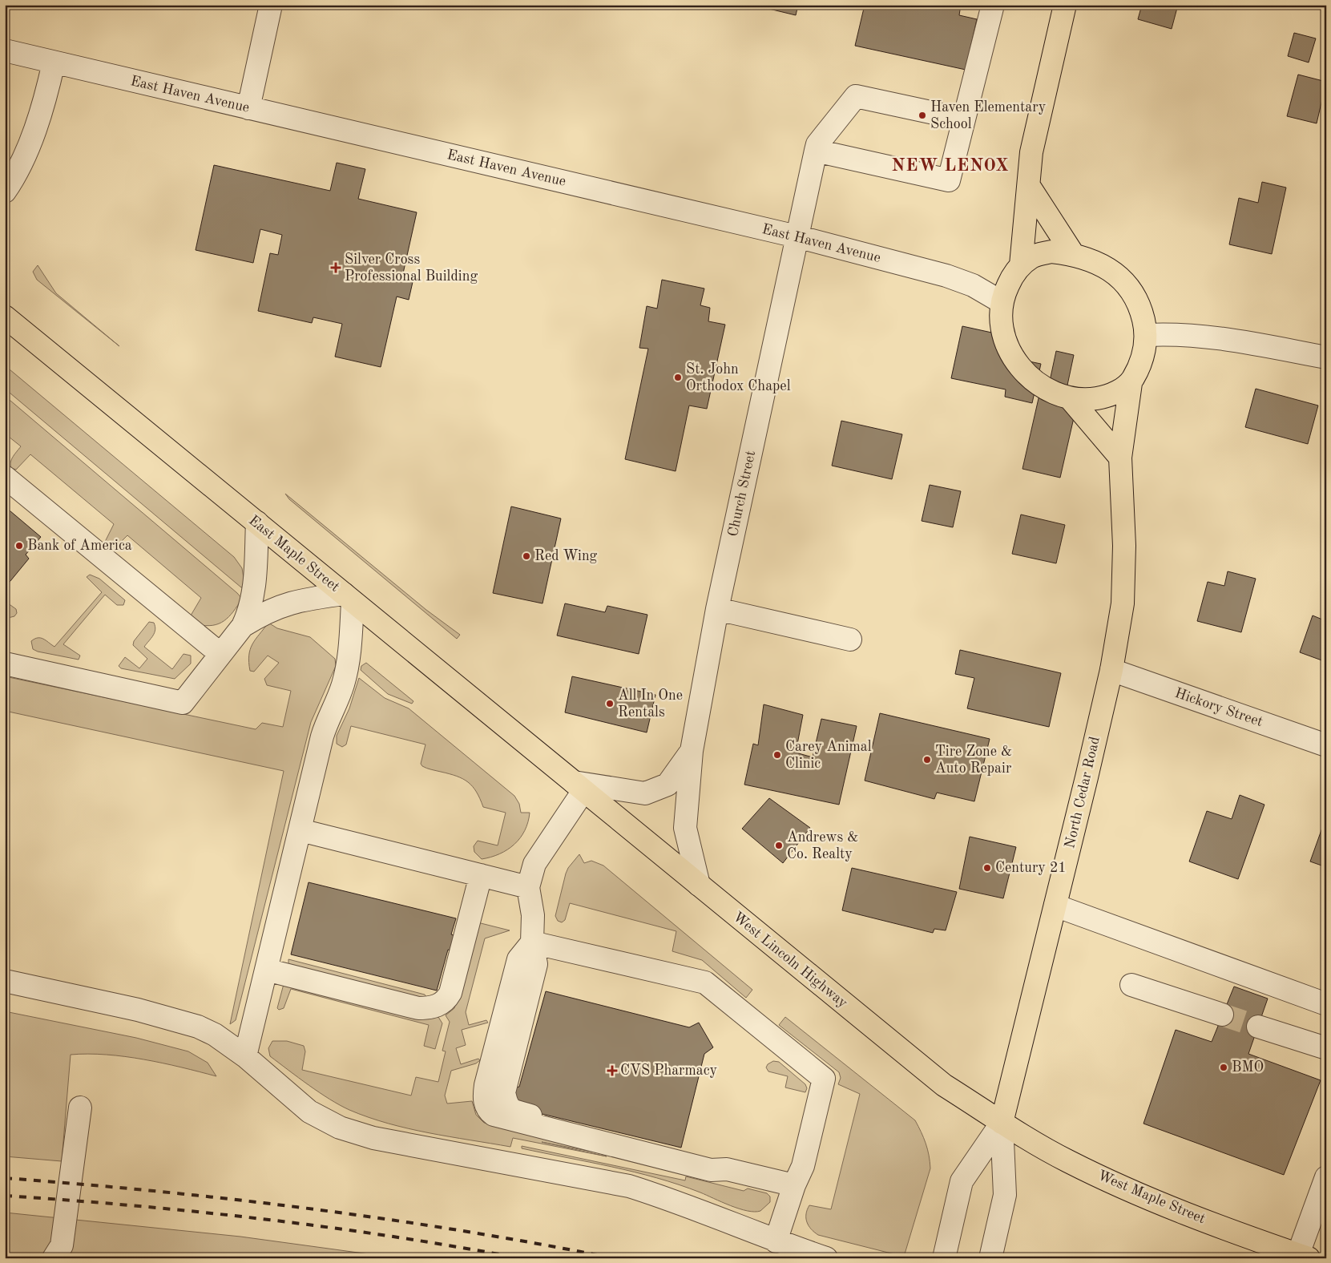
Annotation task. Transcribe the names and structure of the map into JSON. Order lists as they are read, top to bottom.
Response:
{
  "streets": {
    "main road": [
      "East Maple Street",
      "North Cedar Road",
      "West Lincoln Highway",
      "West Maple Street"
    ],
    "street": ["East Haven Avenue", "Church Street", "Hickory Street"]
  },
  "crossings": [
    ["East Haven Avenue", "Church Street"],
    ["Church Street", "West Lincoln Highway"],
    ["East Maple Street", "West Lincoln Highway"],
    ["Hickory Street", "North Cedar Road"],
    ["North Cedar Road", "West Lincoln Highway"],
    ["North Cedar Road", "West Maple Street"],
    ["West Lincoln Highway", "West Maple Street"]
  ],
  "districts": ["NEW LENOX"],
  "places": {
    "other": [
      "Haven Elementary School",
      "St. John Orthodox Chapel",
      "Bank of America",
      "Red Wing",
      "All In One Rentals",
      "Carey Animal Clinic",
      "Tire Zone & Auto Repair",
      "Andrews & Co. Realty",
      "Century 21",
      "BMO"
    ],
    "health": ["Silver Cross Professional Building", "CVS Pharmacy"]
  }
}
